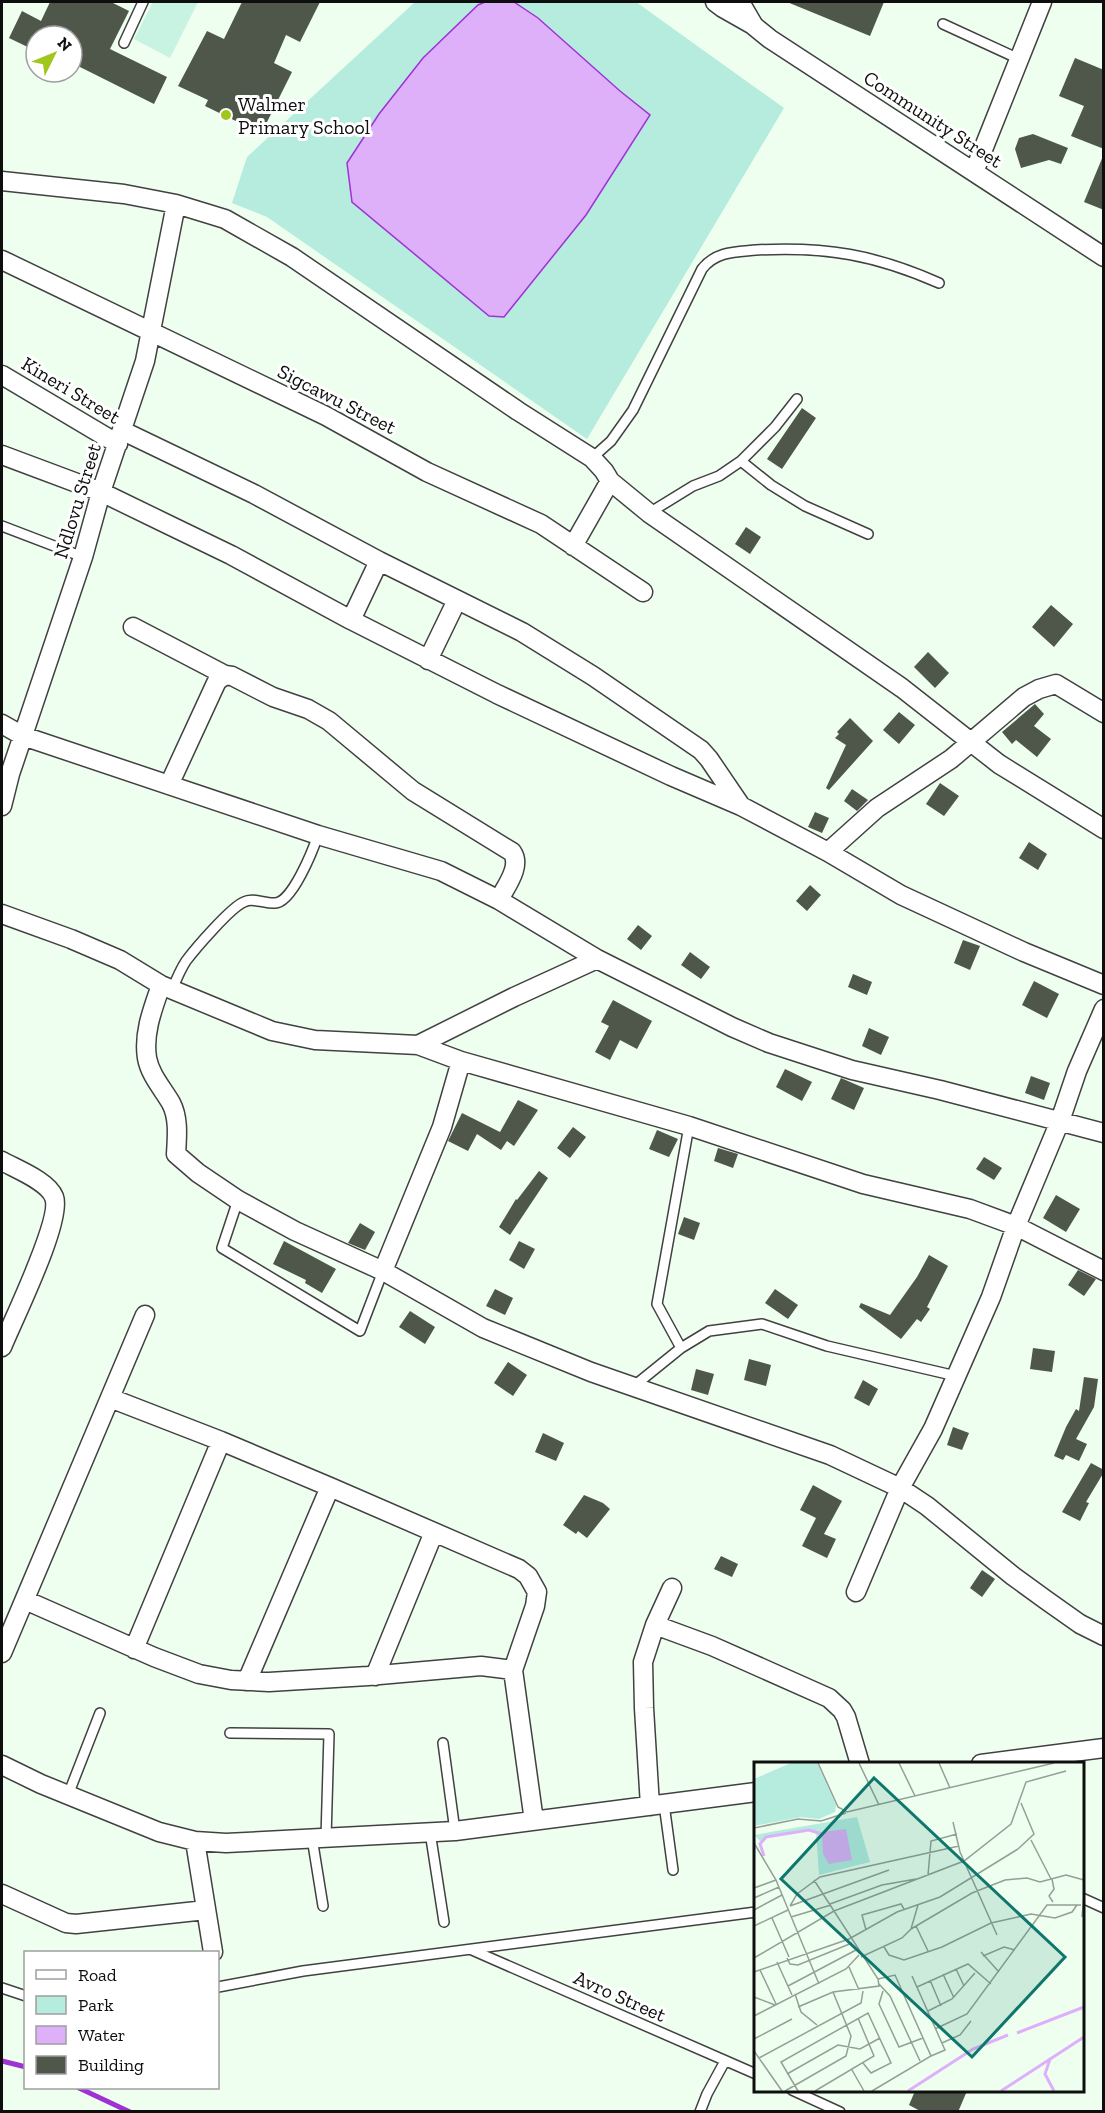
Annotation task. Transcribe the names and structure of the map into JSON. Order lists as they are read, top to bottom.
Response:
{
  "streets": {
    "street": [
      "Community Street",
      "Kineri Street",
      "Sigcawu Street",
      "Ndlovu Street"
    ],
    "lane": ["Avro Street"]
  },
  "crossings": [
    ["Kineri Street", "Ndlovu Street"],
    ["Sigcawu Street", "Ndlovu Street"]
  ],
  "places": ["Walmer Primary School"],
  "legend": [
    "Road",
    "Park",
    "Water",
    "Building"
  ],
  "north": "top right"
}
